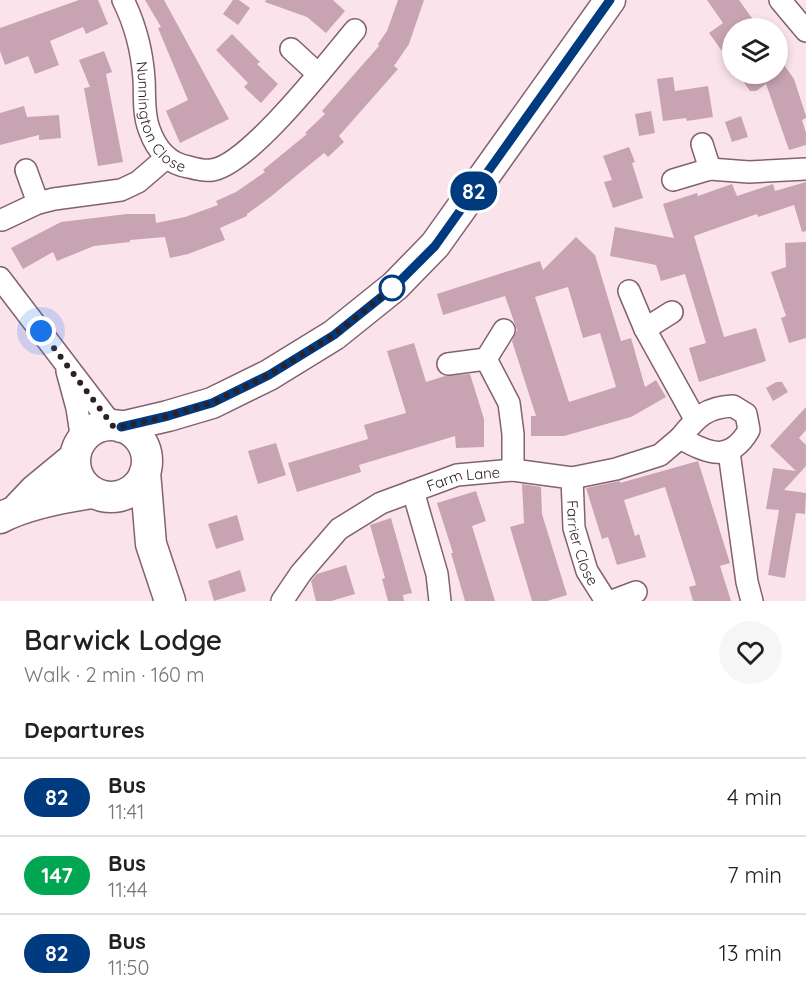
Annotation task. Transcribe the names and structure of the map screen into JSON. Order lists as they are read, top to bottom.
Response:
{
  "streets": {
    "street": ["Nunnington Close", "Farm Lane", "Farrier Close"]
  },
  "crossings": [
    ["Farm Lane", "Farrier Close"]
  ],
  "lines": ["bus line 82"],
  "page": {
    "on_map": "82",
    "heading": [
      ["Barwick Lodge", "Walk · 2 min · 160 m"],
      "Departures"
    ],
    "list": [
      {
        "mark": "82",
        "name": "Bus",
        "note": "11:41",
        "value": "4 min"
      },
      {
        "mark": "147",
        "name": "Bus",
        "note": "11:44",
        "value": "7 min"
      },
      {
        "mark": "82",
        "name": "Bus",
        "note": "11:50",
        "value": "13 min"
      }
    ]
  }
}
